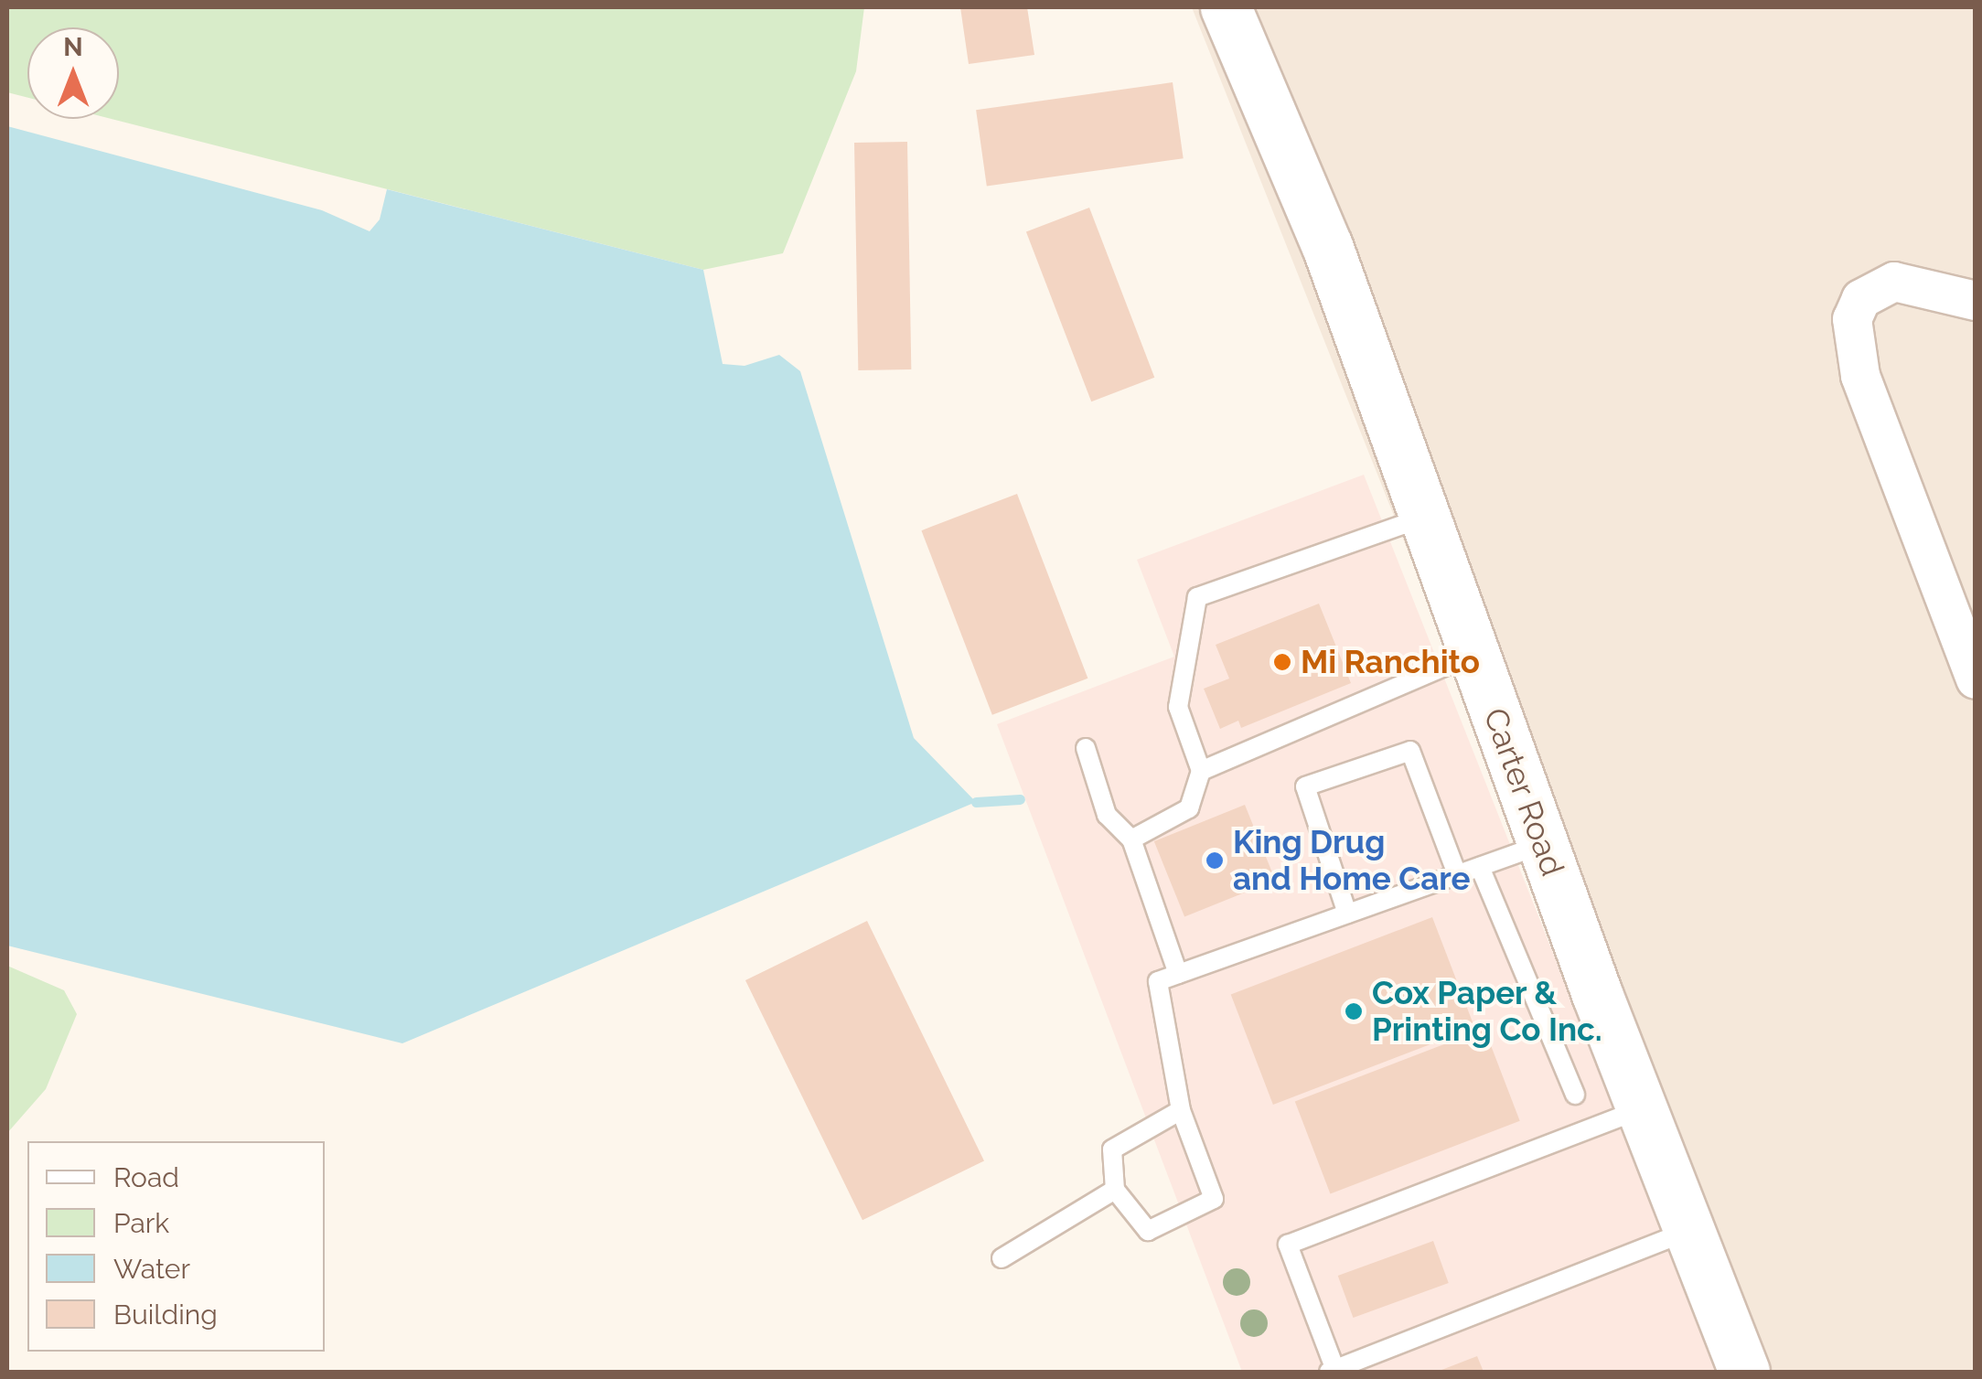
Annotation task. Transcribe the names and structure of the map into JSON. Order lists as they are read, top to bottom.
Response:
{
  "streets": {
    "main road": ["Carter Road"]
  },
  "places": ["Mi Ranchito", "King Drug and Home Care", "Cox Paper & Printing Co Inc."],
  "legend": [
    "Road",
    "Park",
    "Water",
    "Building"
  ],
  "north": "top"
}
